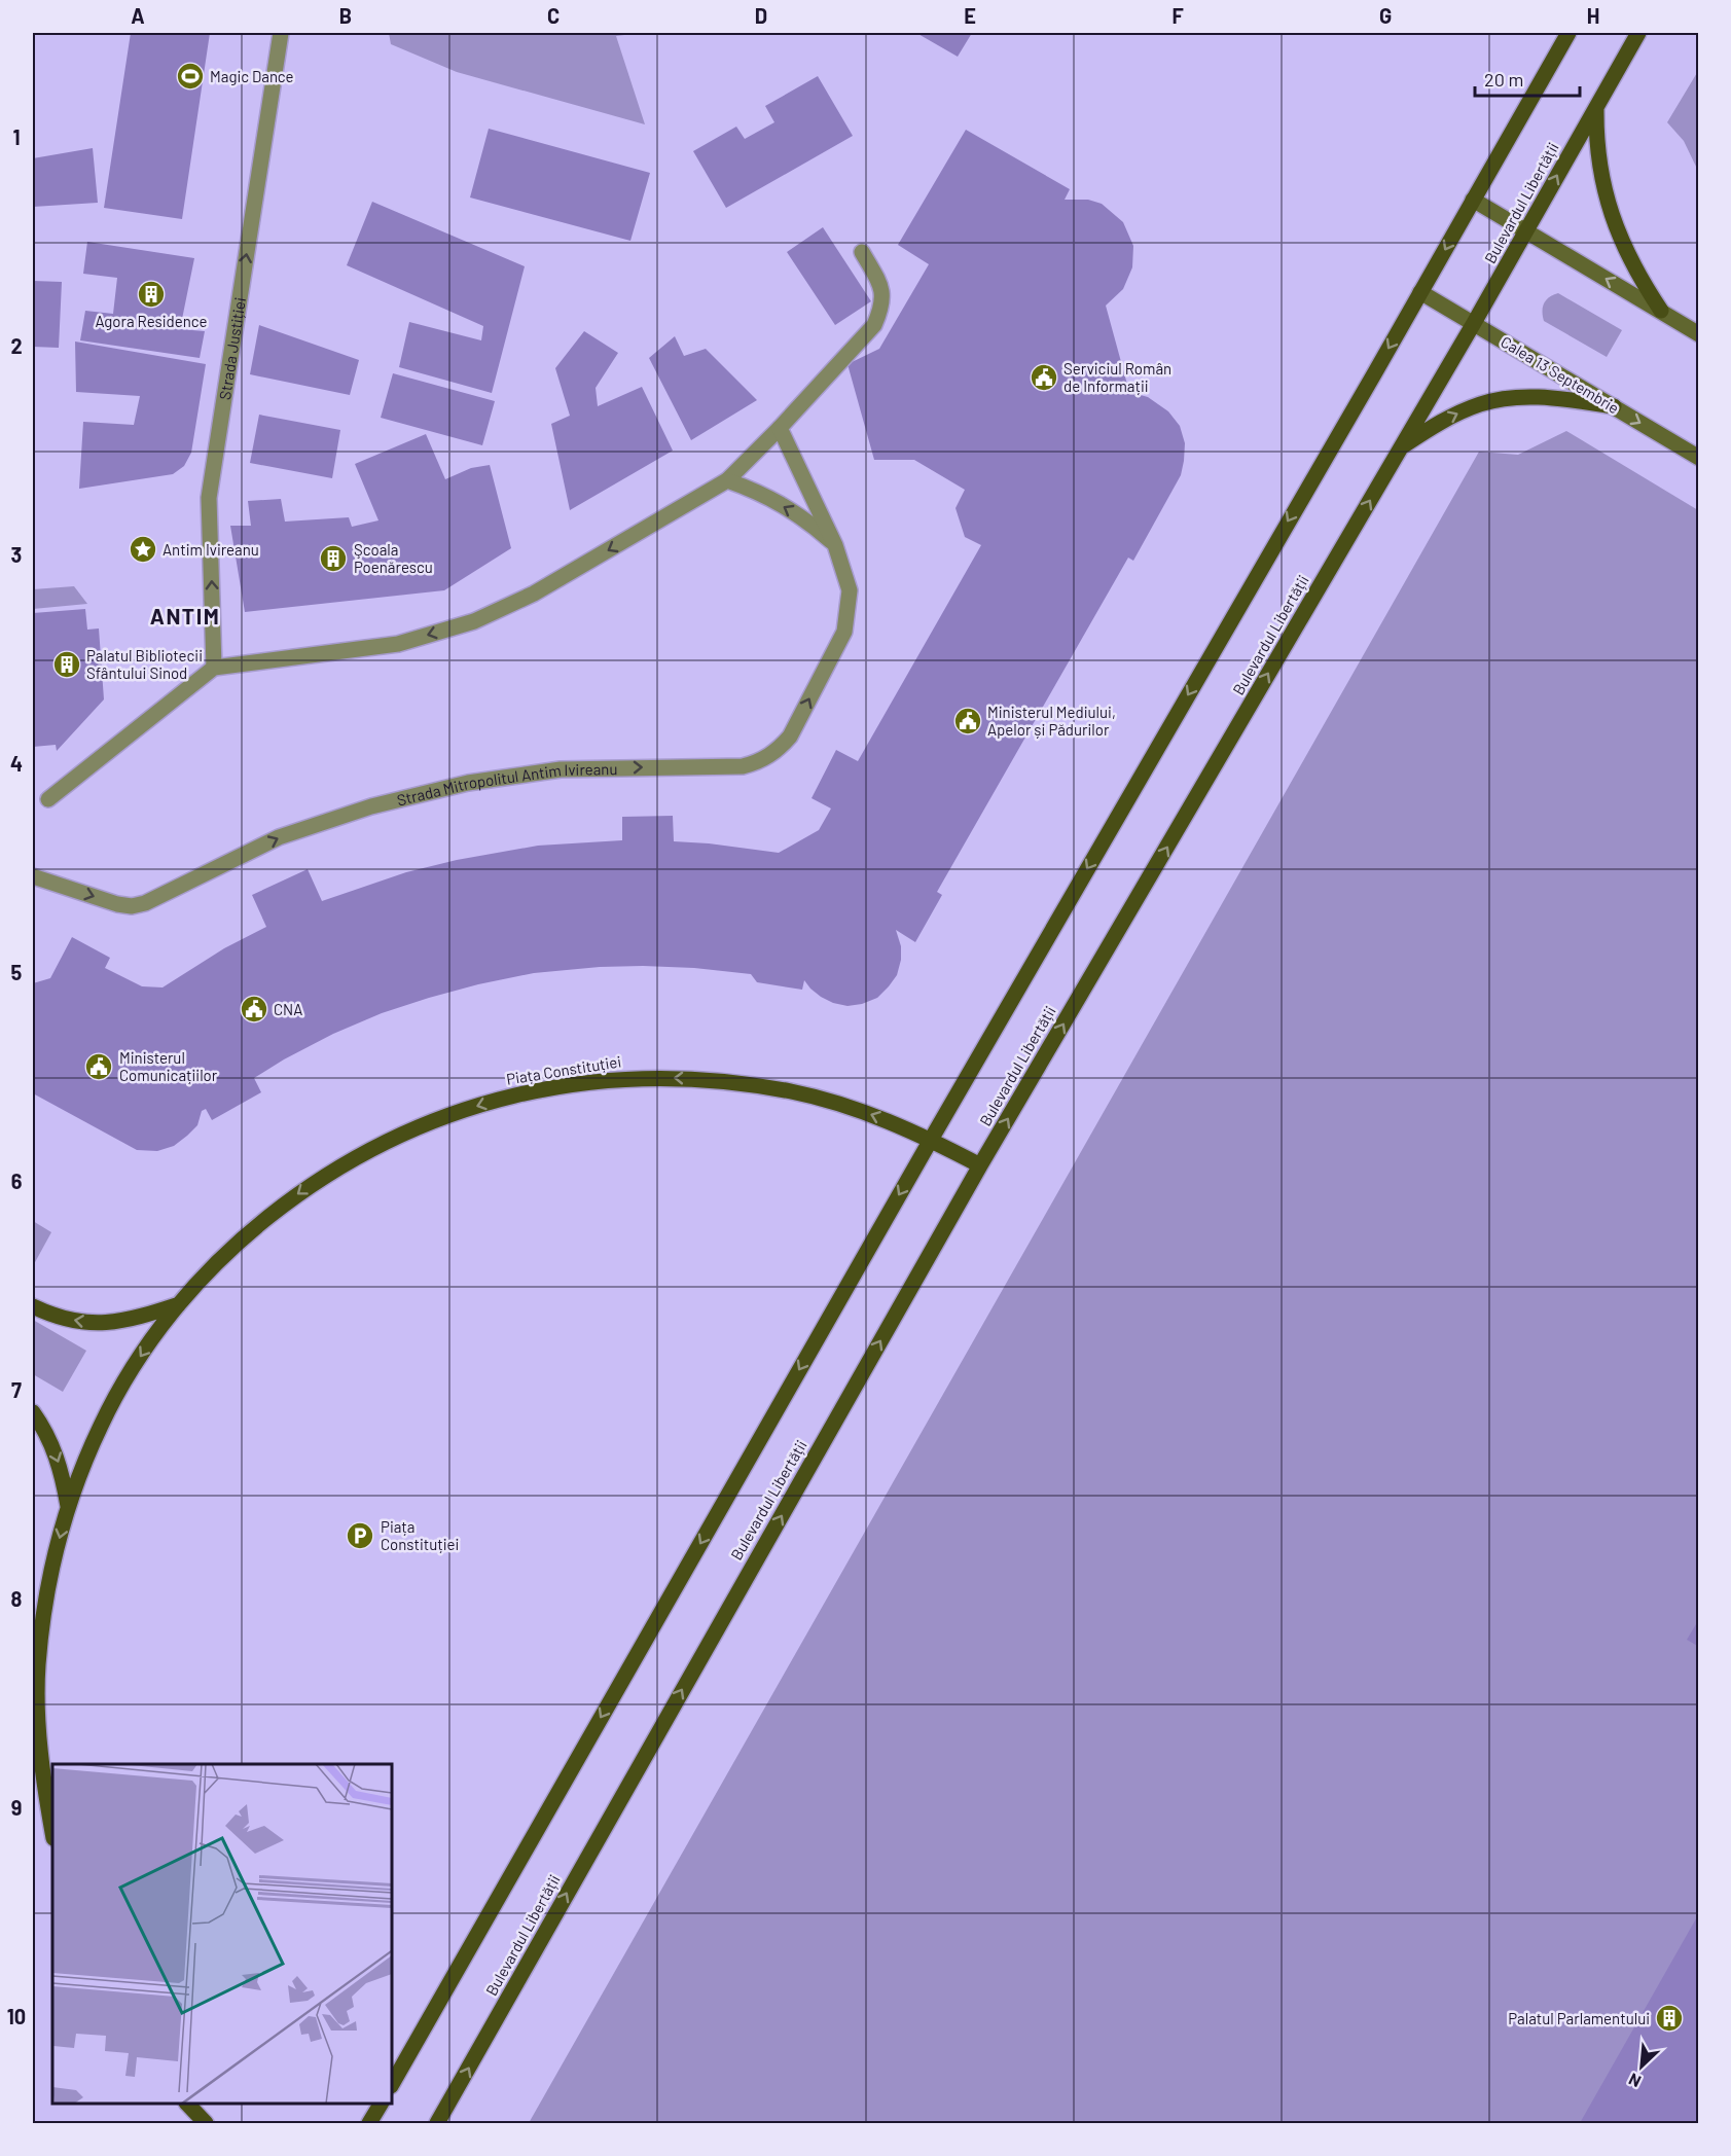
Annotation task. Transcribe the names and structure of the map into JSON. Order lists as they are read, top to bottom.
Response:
{
  "streets": {
    "main road": ["Bulevardul Libertății", "Calea 13 Septembrie", "Piața Constituției"],
    "street": ["Strada Justiției", "Strada Mitropolitul Antim Ivireanu"]
  },
  "crossings": [
    ["Bulevardul Libertății", "Calea 13 Septembrie"],
    ["Bulevardul Libertății", "Piața Constituției"]
  ],
  "one_way": ["Strada Justiției", "Strada Mitropolitul Antim Ivireanu", "Piața Constituției"],
  "districts": ["ANTIM"],
  "places": {
    "sports": ["Magic Dance"],
    "building": [
      "Agora Residence",
      "Şcoala Poenărescu",
      "Palatul Bibliotecii Sfântului Sinod",
      "Palatul Parlamentului"
    ],
    "public building": [
      "Serviciul Român de Informații",
      "Ministerul Mediului, Apelor și Pădurilor",
      "CNA",
      "Ministerul Comunicațiilor"
    ],
    "place": ["Antim Ivireanu"],
    "parking": ["Piața Constituției"]
  },
  "scale_bar": "20 m",
  "north": "bottom left",
  "grid": {
    "columns": [
      "A",
      "B",
      "C",
      "D",
      "E",
      "F",
      "G",
      "H"
    ],
    "rows": [
      "1",
      "2",
      "3",
      "4",
      "5",
      "6",
      "7",
      "8",
      "9",
      "10"
    ]
  }
}
